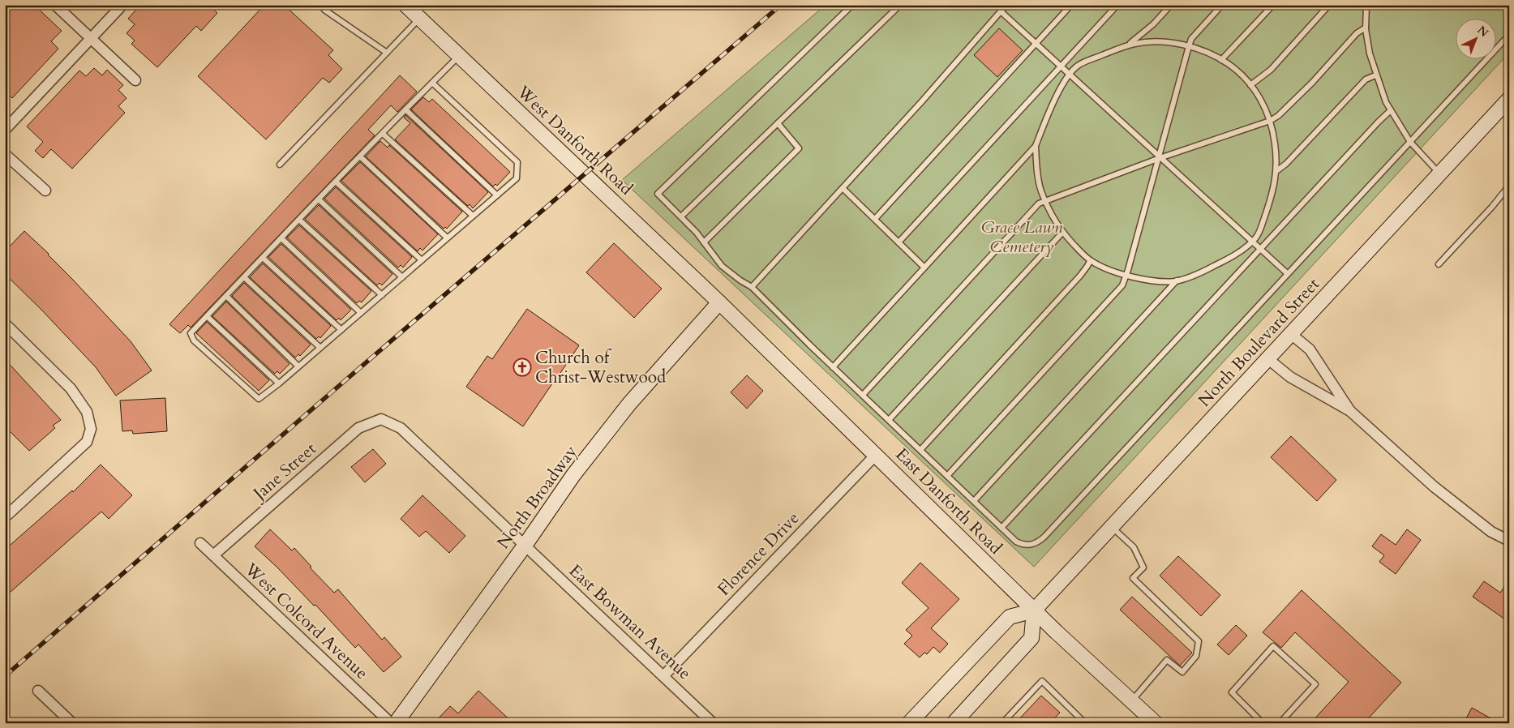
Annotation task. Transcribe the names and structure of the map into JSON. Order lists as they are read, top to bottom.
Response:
{
  "streets": {
    "main road": [
      "West Danforth Road",
      "North Boulevard Street",
      "North Broadway",
      "East Danforth Road"
    ],
    "street": [
      "Jane Street",
      "Florence Drive",
      "West Colcord Avenue",
      "East Bowman Avenue"
    ]
  },
  "crossings": [
    ["West Danforth Road", "North Broadway"],
    ["West Danforth Road", "East Danforth Road"],
    ["North Boulevard Street", "East Danforth Road"],
    ["Jane Street", "West Colcord Avenue"],
    ["Jane Street", "East Bowman Avenue"],
    ["North Broadway", "East Danforth Road"],
    ["North Broadway", "East Bowman Avenue"],
    ["East Danforth Road", "Florence Drive"],
    ["Florence Drive", "East Bowman Avenue"]
  ],
  "parks": ["Grace Lawn Cemetery"],
  "places": {
    "church": ["Church of Christ-Westwood"]
  },
  "north": "top right"
}
